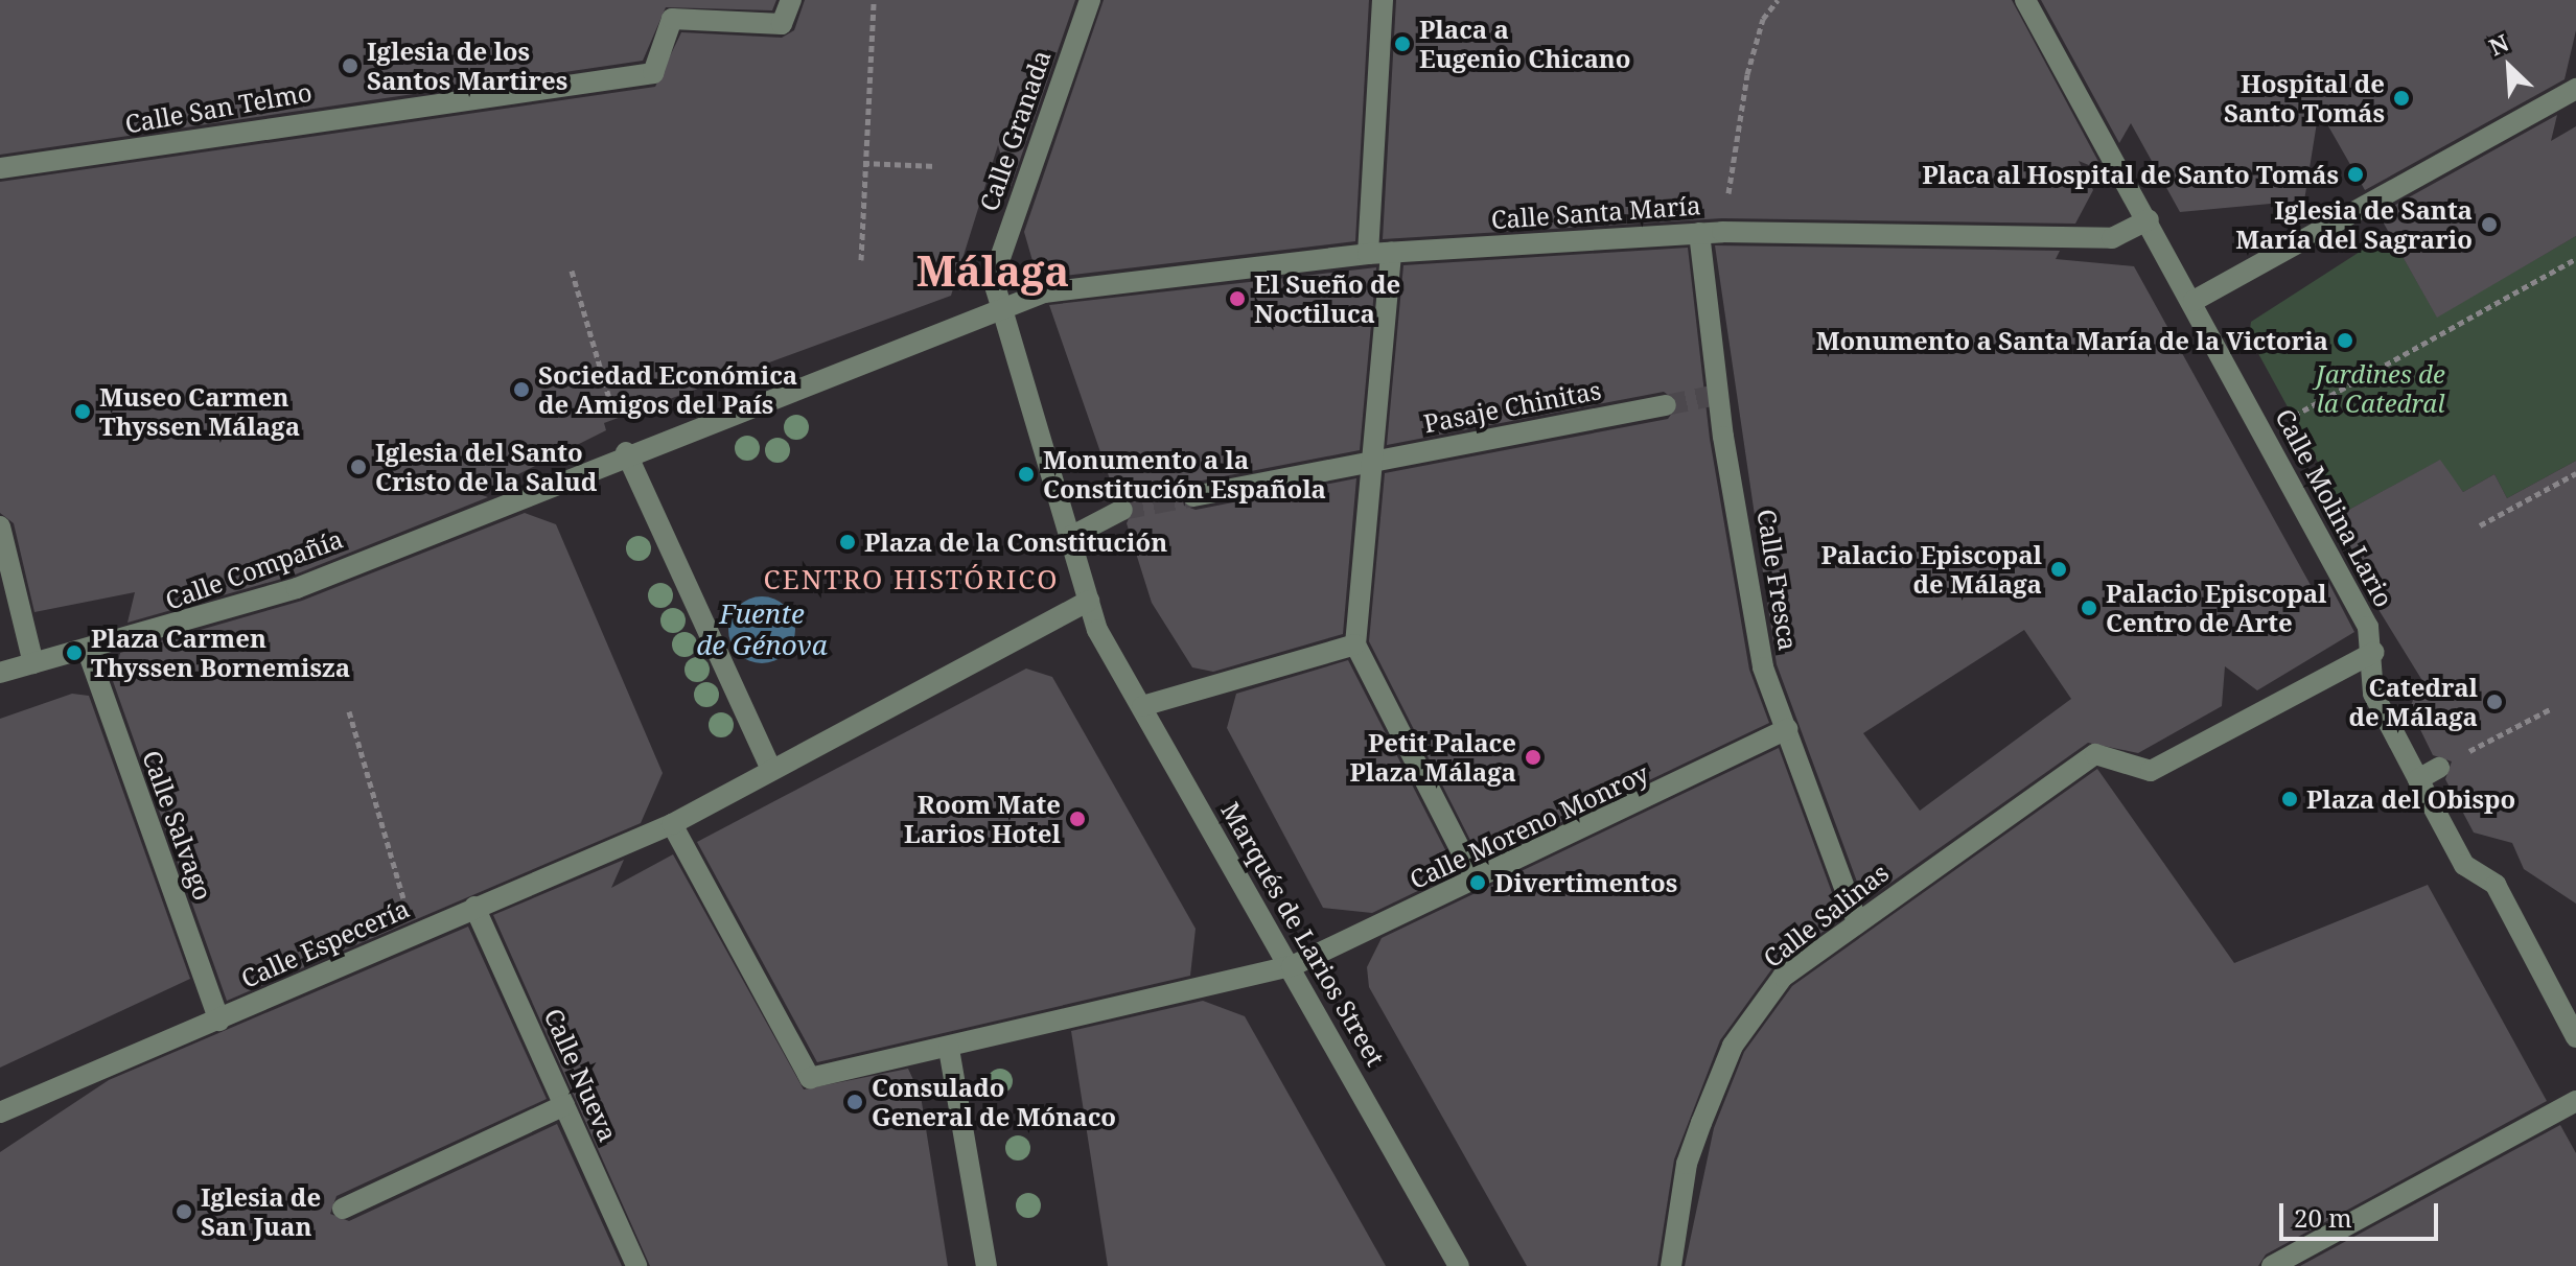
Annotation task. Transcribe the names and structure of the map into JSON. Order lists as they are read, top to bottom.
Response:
{
  "streets": {
    "street": [
      "Calle San Telmo",
      "Calle Granada",
      "Calle Santa María",
      "Pasaje Chinitas",
      "Calle Molina Lario",
      "Calle Compañía",
      "Calle Fresca",
      "Calle Salvago",
      "Calle Moreno Monroy",
      "Calle Salinas",
      "Marqués de Larios Street",
      "Calle Especería",
      "Calle Nueva"
    ]
  },
  "crossings": [
    ["Calle Granada", "Marqués de Larios Street"],
    ["Calle Santa María", "Calle Molina Lario"],
    ["Calle Santa María", "Calle Compañía"],
    ["Calle Santa María", "Calle Fresca"],
    ["Calle Santa María", "Marqués de Larios Street"],
    ["Calle Molina Lario", "Calle Salinas"],
    ["Calle Compañía", "Calle Salvago"],
    ["Calle Fresca", "Calle Moreno Monroy"],
    ["Calle Fresca", "Calle Salinas"],
    ["Calle Salvago", "Calle Especería"],
    ["Calle Moreno Monroy", "Marqués de Larios Street"],
    ["Calle Moreno Monroy", "Calle Especería"],
    ["Marqués de Larios Street", "Calle Especería"],
    ["Calle Especería", "Calle Nueva"]
  ],
  "districts": ["Málaga", "CENTRO HISTÓRICO"],
  "water": ["Fuente de Génova"],
  "parks": ["Jardines de la Catedral"],
  "places": [
    "Placa a Eugenio Chicano",
    "Iglesia de los Santos Martires",
    "Hospital de Santo Tomás",
    "Placa al Hospital de Santo Tomás",
    "Iglesia de Santa María del Sagrario",
    "El Sueño de Noctiluca",
    "Monumento a Santa María de la Victoria",
    "Sociedad Económica de Amigos del País",
    "Museo Carmen Thyssen Málaga",
    "Iglesia del Santo Cristo de la Salud",
    "Monumento a la Constitución Española",
    "Plaza de la Constitución",
    "Palacio Episcopal de Málaga",
    "Palacio Episcopal Centro de Arte",
    "Plaza Carmen Thyssen Bornemisza",
    "Catedral de Málaga",
    "Petit Palace Plaza Málaga",
    "Plaza del Obispo",
    "Room Mate Larios Hotel",
    "Divertimentos",
    "Consulado General de Mónaco",
    "Iglesia de San Juan"
  ],
  "scale_bar": "20 m",
  "north": "top left"
}
